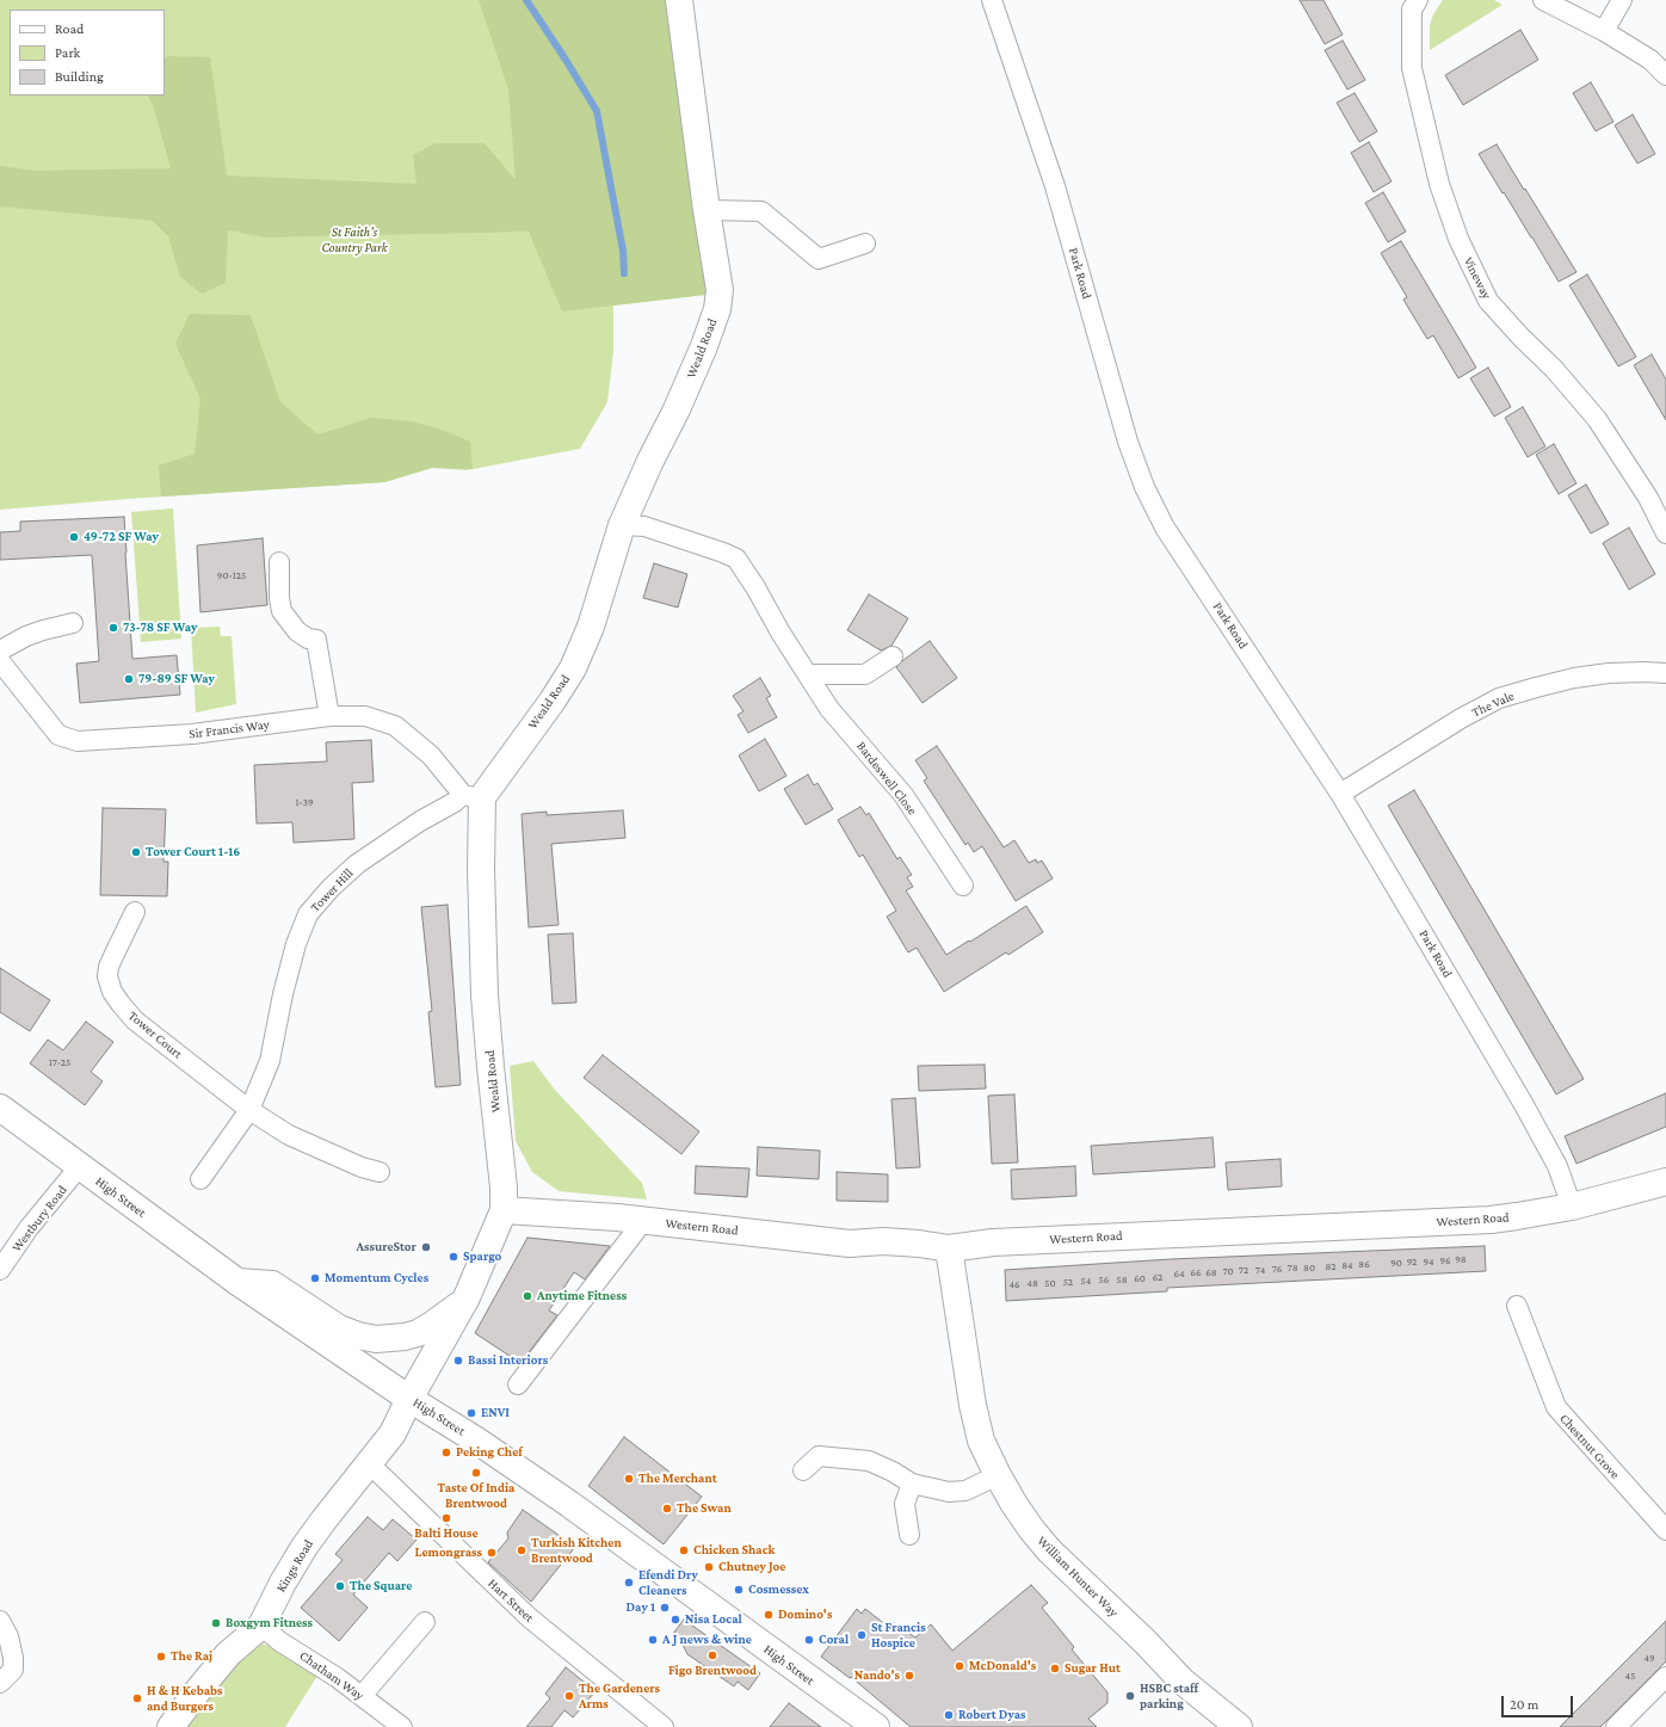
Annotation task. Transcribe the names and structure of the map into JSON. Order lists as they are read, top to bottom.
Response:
{
  "streets": {
    "street": [
      "Park Road",
      "Vineway",
      "Weald Road",
      "The Vale",
      "Sir Francis Way",
      "Bardeswell Close",
      "Tower Hill",
      "Tower Court",
      "High Street",
      "Westbury Road",
      "Western Road",
      "Chestnut Grove",
      "Kings Road",
      "William Hunter Way",
      "Hart Street",
      "Chatham Way"
    ]
  },
  "crossings": [
    ["Park Road", "The Vale"],
    ["Park Road", "Western Road"],
    ["Weald Road", "Sir Francis Way"],
    ["Weald Road", "Bardeswell Close"],
    ["Weald Road", "Tower Hill"],
    ["Weald Road", "High Street"],
    ["Weald Road", "Western Road"],
    ["Weald Road", "Kings Road"],
    ["Sir Francis Way", "Tower Hill"],
    ["Tower Hill", "Tower Court"],
    ["High Street", "Westbury Road"],
    ["High Street", "Kings Road"],
    ["Western Road", "William Hunter Way"],
    ["Kings Road", "Hart Street"],
    ["Kings Road", "Chatham Way"]
  ],
  "parks": ["St Faith's Country Park"],
  "places": [
    "49-72 SF Way",
    "73-78 SF Way",
    "79-89 SF Way",
    "Tower Court 1-16",
    "AssureStor",
    "Spargo",
    "Momentum Cycles",
    "Anytime Fitness",
    "Bassi Interiors",
    "ENVI",
    "Peking Chef",
    "Taste Of India Brentwood",
    "The Merchant",
    "The Swan",
    "Balti House",
    "Turkish Kitchen Brentwood",
    "Chicken Shack",
    "Lemongrass",
    "Chutney Joe",
    "Efendi Dry Cleaners",
    "The Square",
    "Cosmessex",
    "Day 1",
    "Domino's",
    "Nisa Local",
    "Boxgym Fitness",
    "St Francis Hospice",
    "A J news & wine",
    "Coral",
    "Figo Brentwood",
    "The Raj",
    "McDonald's",
    "Sugar Hut",
    "Nando's",
    "The Gardeners Arms",
    "HSBC staff parking",
    "H & H Kebabs and Burgers",
    "Robert Dyas"
  ],
  "house_numbers": [
    "90-125",
    "1-39",
    "17-25",
    "98",
    "96",
    "92",
    "94",
    "90",
    "86",
    "84",
    "82",
    "78",
    "80",
    "76",
    "72",
    "74",
    "70",
    "66",
    "68",
    "64",
    "62",
    "60",
    "56",
    "58",
    "54",
    "52",
    "48",
    "50",
    "46",
    "49",
    "45"
  ],
  "legend": ["Road", "Park", "Building"],
  "scale_bar": "20 m"
}
